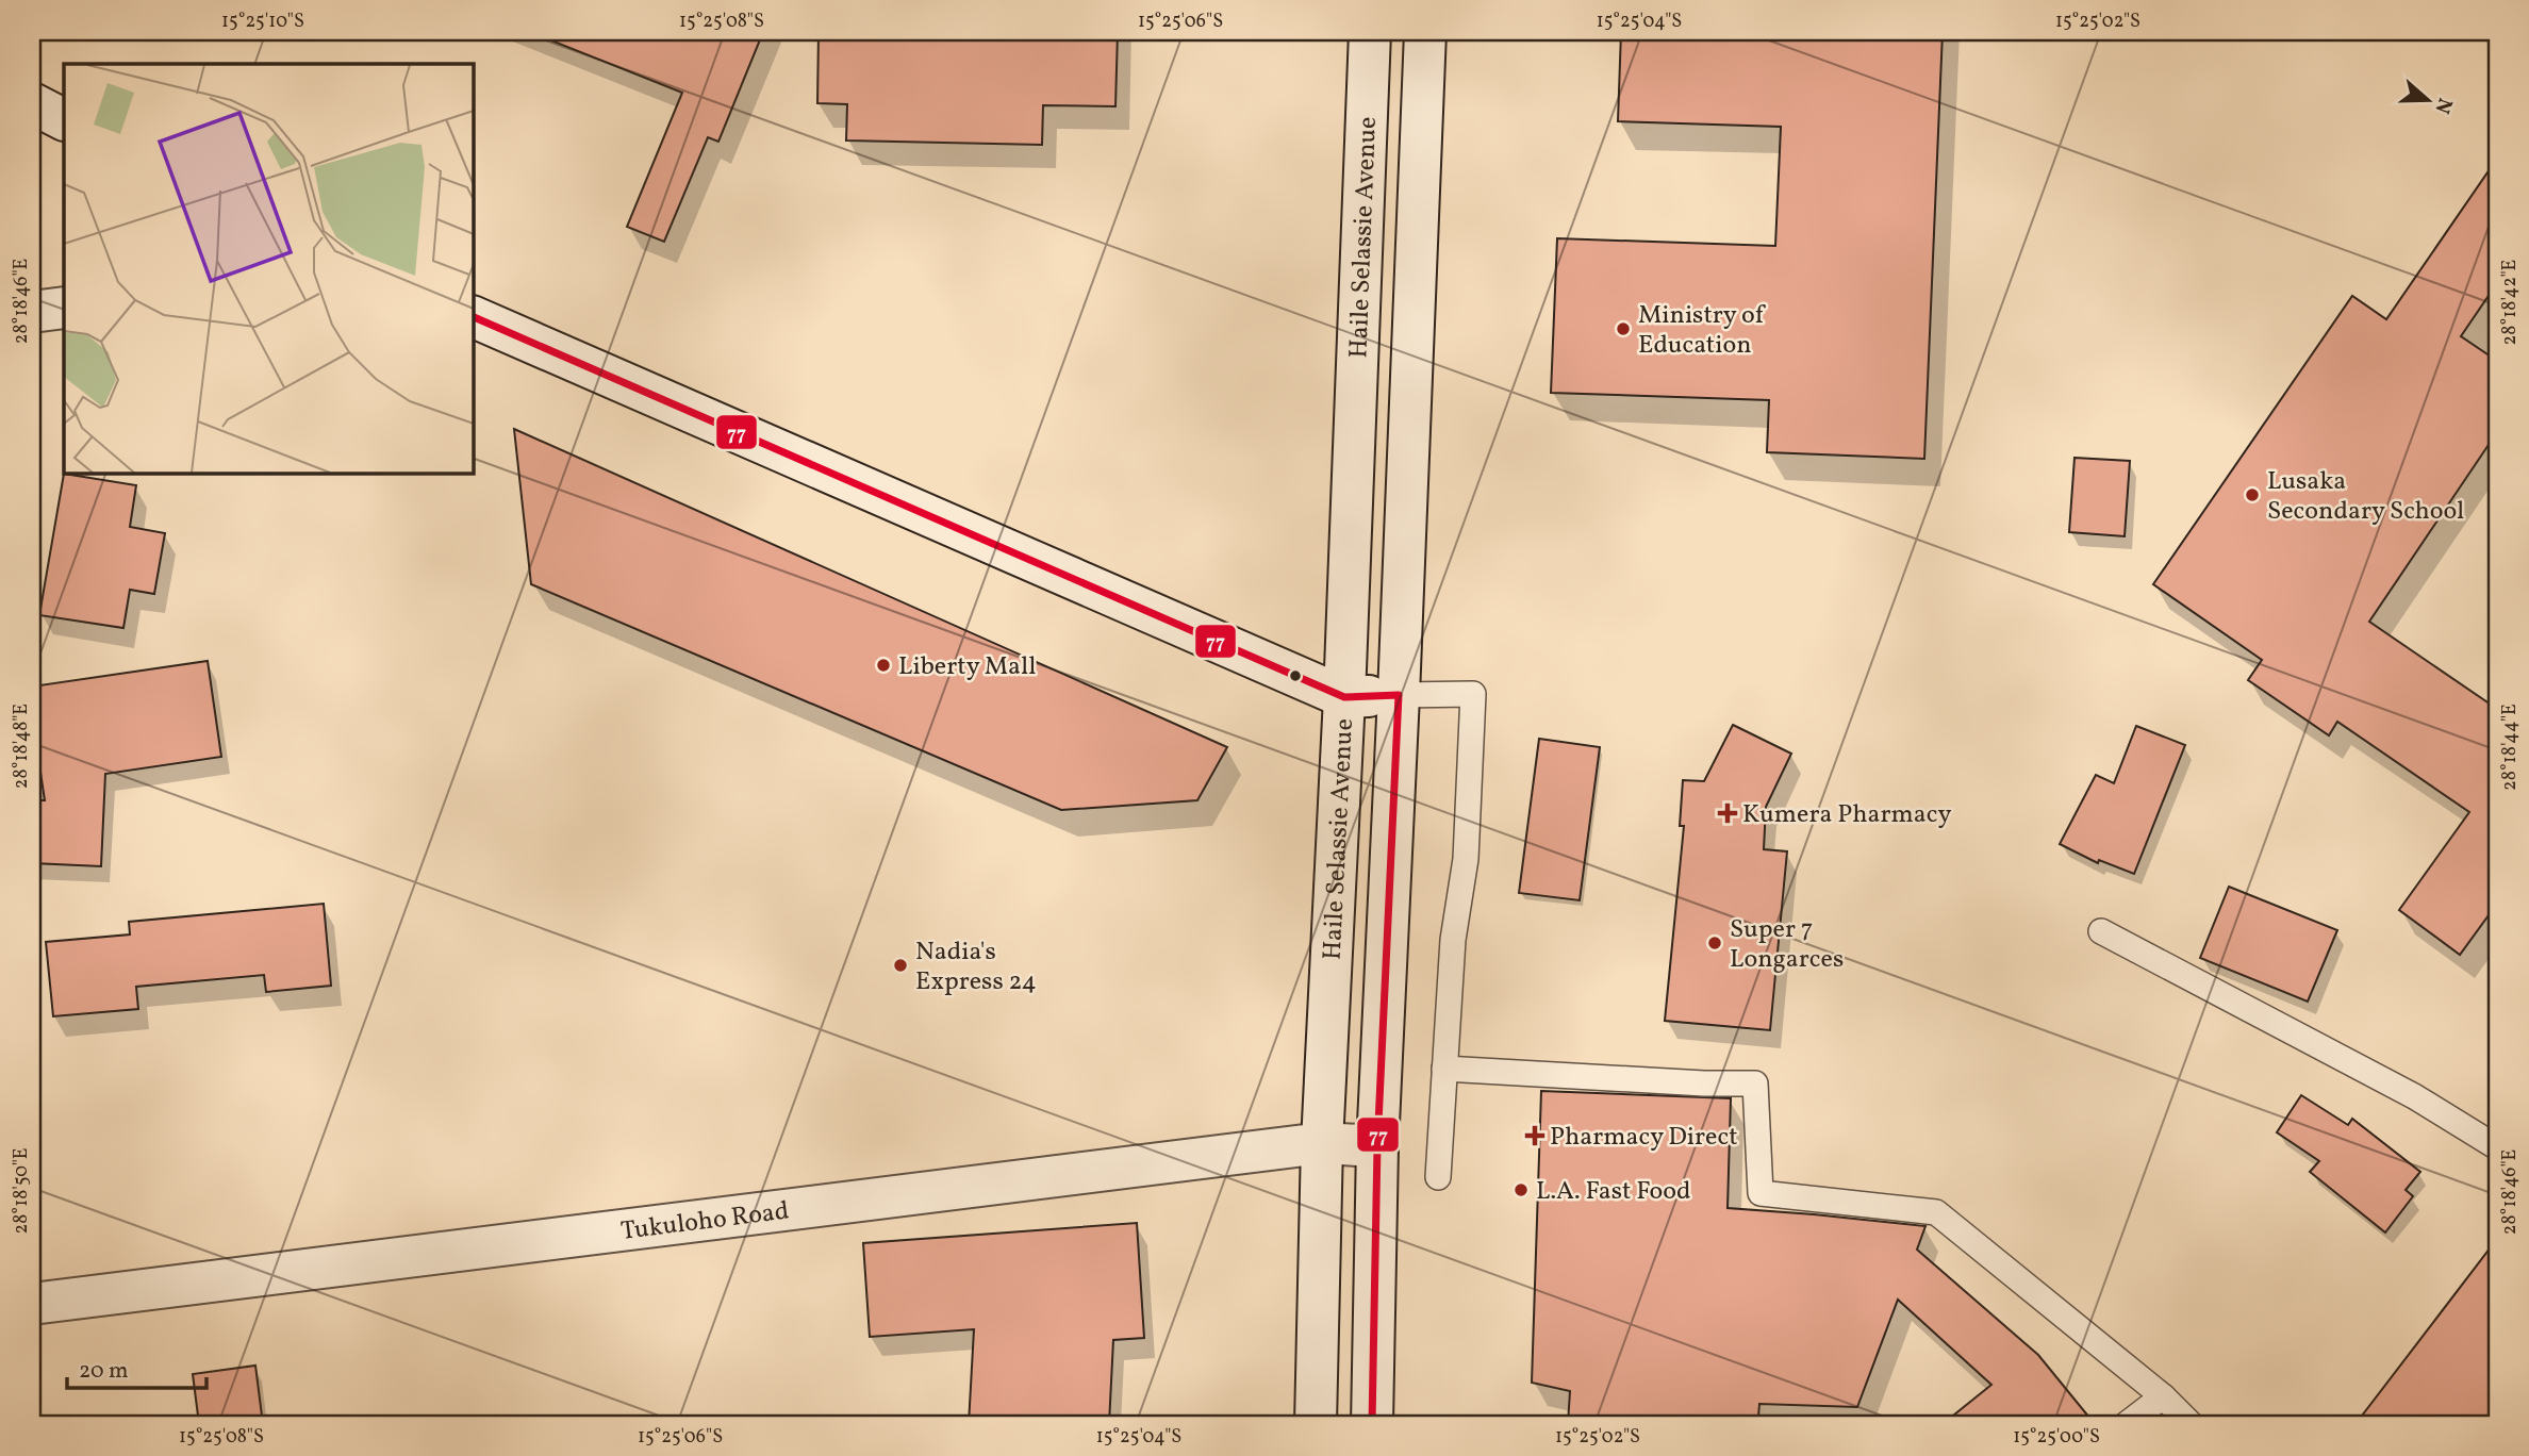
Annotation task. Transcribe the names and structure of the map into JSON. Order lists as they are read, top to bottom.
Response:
{
  "streets": {
    "main road": ["Haile Selassie Avenue", "Tukuloho Road"]
  },
  "crossings": [
    ["Haile Selassie Avenue", "Tukuloho Road"]
  ],
  "places": {
    "other": [
      "Ministry of Education",
      "Lusaka Secondary School",
      "Liberty Mall",
      "Super 7 Longarces",
      "Nadia's Express 24",
      "L.A. Fast Food"
    ],
    "health": ["Kumera Pharmacy", "Pharmacy Direct"]
  },
  "lines": ["transit line 77"],
  "scale_bar": "20 m",
  "north": "right",
  "coordinates": [
    "15°25'10\"S",
    "15°25'08\"S",
    "15°25'06\"S",
    "15°25'04\"S",
    "15°25'02\"S",
    "28°18'46\"E",
    "28°18'42\"E",
    "28°18'48\"E",
    "28°18'44\"E",
    "28°18'50\"E",
    "15°25'00\"S"
  ]
}
